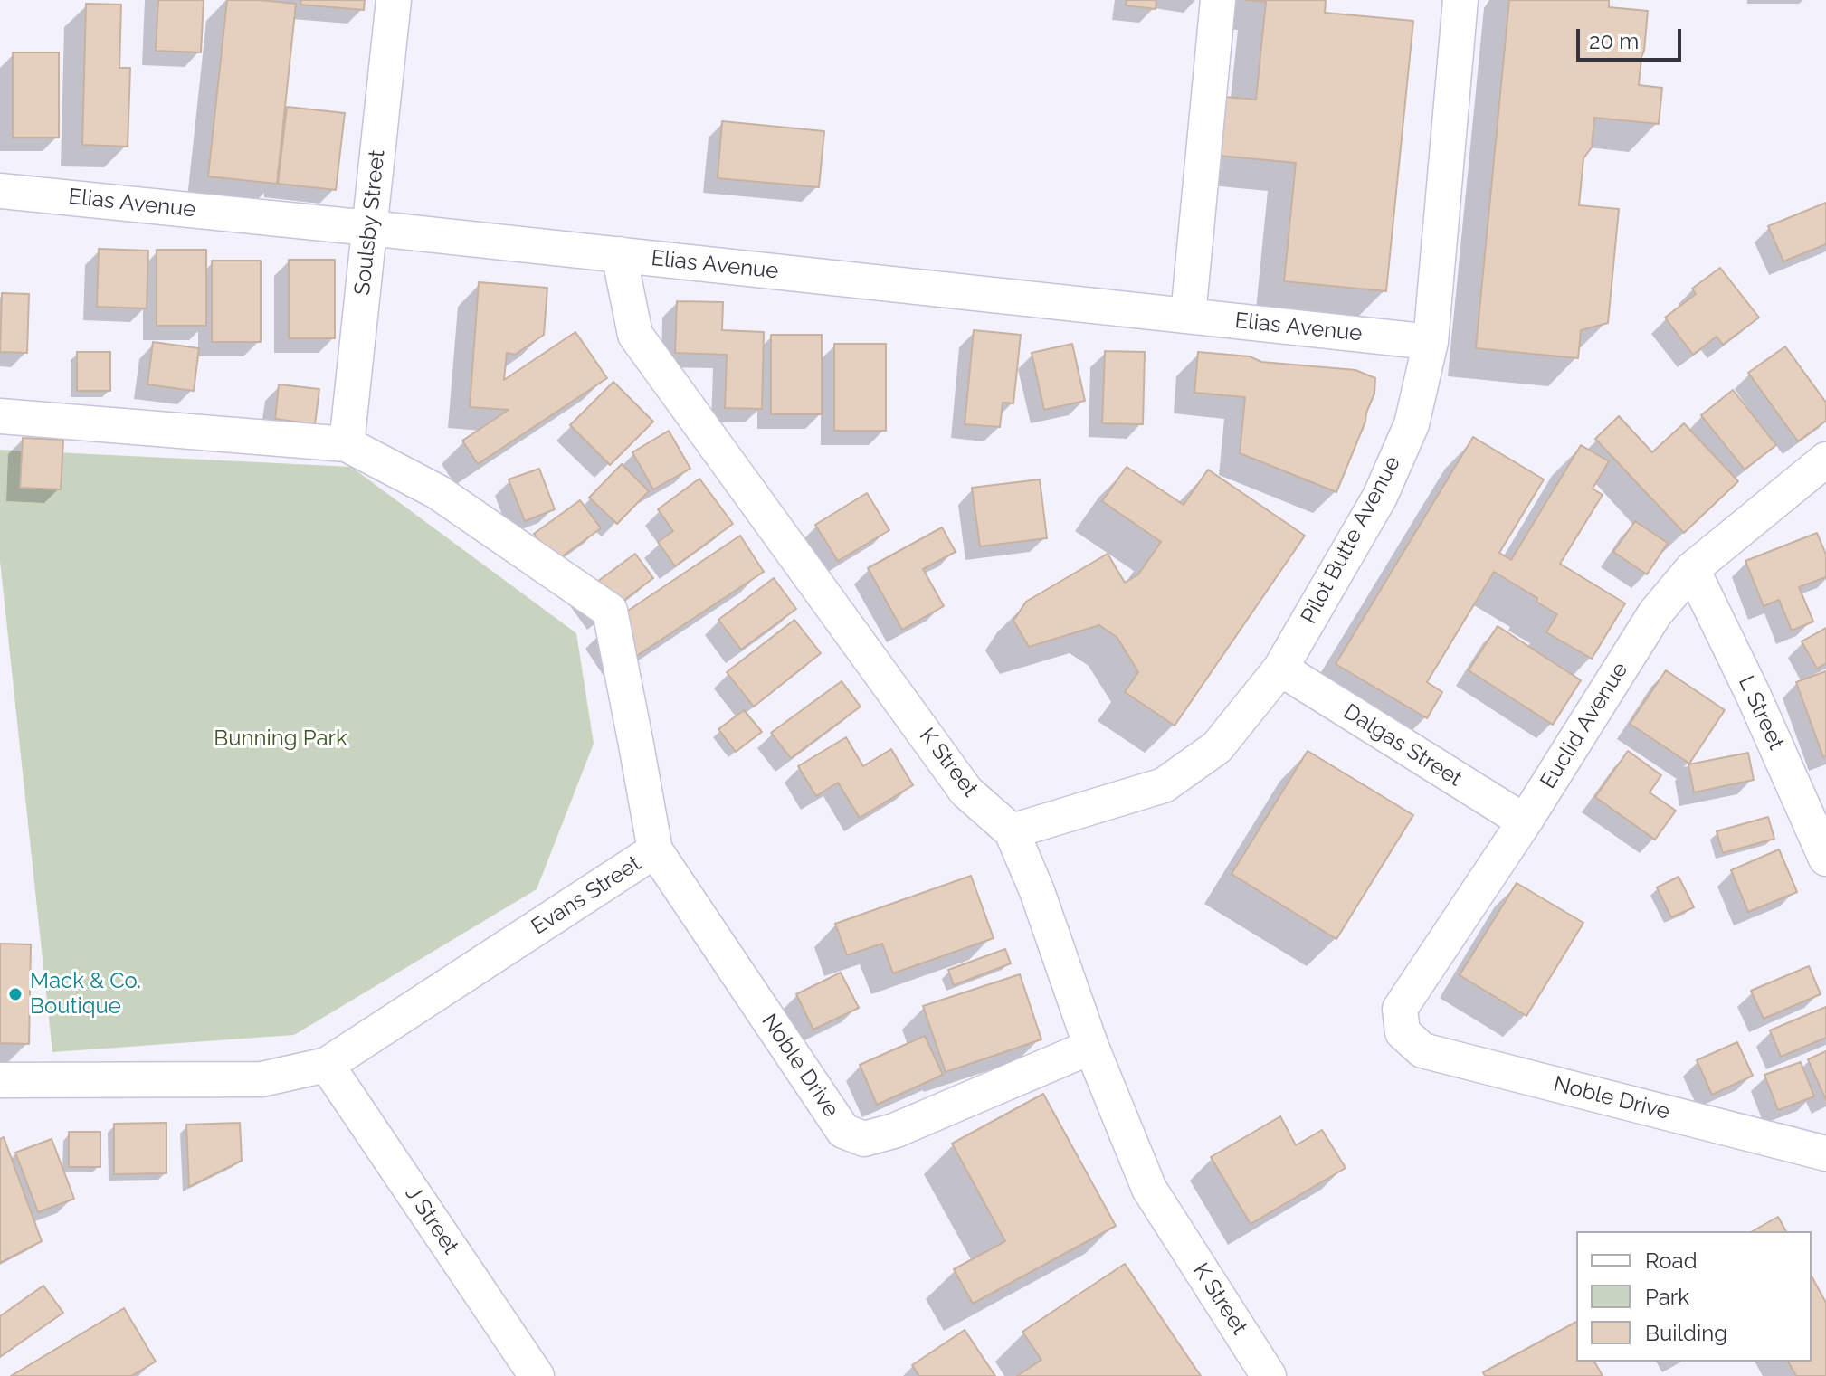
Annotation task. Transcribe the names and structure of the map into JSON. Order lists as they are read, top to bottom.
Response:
{
  "streets": {
    "street": [
      "Elias Avenue",
      "Soulsby Street",
      "Pilot Butte Avenue",
      "L Street",
      "Euclid Avenue",
      "Dalgas Street",
      "K Street",
      "Evans Street",
      "Noble Drive",
      "J Street"
    ]
  },
  "crossings": [
    ["Elias Avenue", "Soulsby Street"],
    ["Elias Avenue", "Pilot Butte Avenue"],
    ["Elias Avenue", "K Street"],
    ["Soulsby Street", "Evans Street"],
    ["Pilot Butte Avenue", "Dalgas Street"],
    ["Pilot Butte Avenue", "K Street"],
    ["L Street", "Euclid Avenue"],
    ["Euclid Avenue", "Dalgas Street"],
    ["Euclid Avenue", "Noble Drive"],
    ["K Street", "Noble Drive"],
    ["Evans Street", "Noble Drive"],
    ["Evans Street", "J Street"]
  ],
  "parks": ["Bunning Park"],
  "places": ["Mack & Co. Boutique"],
  "legend": ["Road", "Park", "Building"],
  "scale_bar": "20 m"
}
